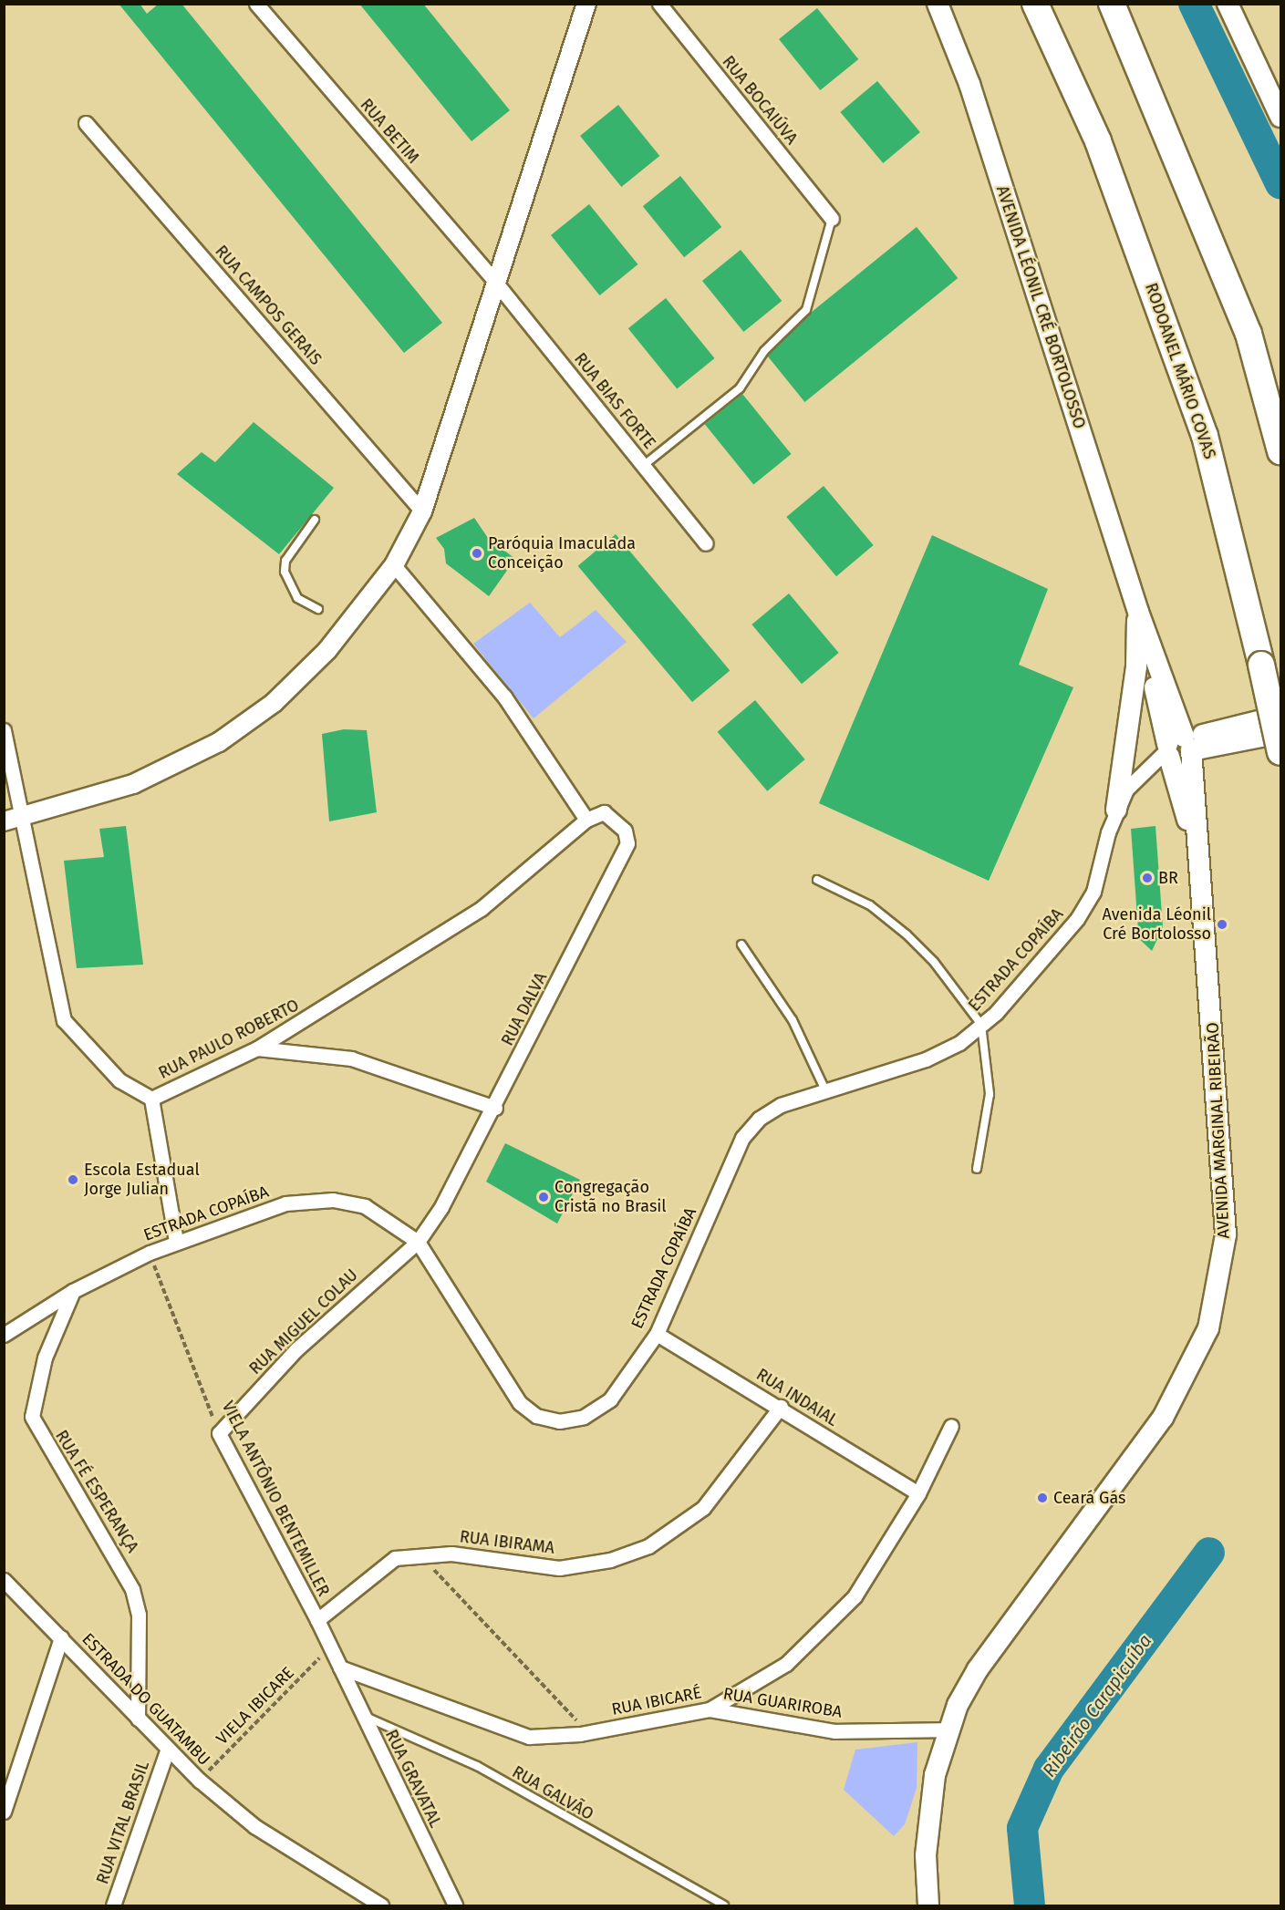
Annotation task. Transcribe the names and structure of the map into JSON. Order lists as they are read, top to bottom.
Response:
{
  "streets": {
    "highway": ["RODOANEL MÁRIO COVAS"],
    "main road": ["AVENIDA LÉONIL CRÉ BORTOLOSSO", "AVENIDA MARGINAL RIBEIRÃO"],
    "street": [
      "RUA BOCAIÚVA",
      "RUA BETIM",
      "RUA CAMPOS GERAIS",
      "RUA BIAS FORTE",
      "ESTRADA COPAÍBA",
      "RUA DALVA",
      "RUA PAULO ROBERTO",
      "RUA MIGUEL COLAU",
      "RUA INDAIAL",
      "RUA FÉ ESPERANÇA",
      "VIELA ANTÔNIO BENTEMILLER",
      "RUA IBIRAMA",
      "ESTRADA DO GUATAMBU",
      "RUA IBICARÉ",
      "RUA GUARIROBA",
      "RUA GRAVATAL",
      "RUA VITAL BRASIL"
    ],
    "lane": ["RUA GALVÃO"],
    "path": ["VIELA IBICARE"]
  },
  "crossings": [
    ["RUA BETIM", "RUA BIAS FORTE"],
    ["AVENIDA LÉONIL CRÉ BORTOLOSSO", "ESTRADA COPAÍBA"],
    ["AVENIDA LÉONIL CRÉ BORTOLOSSO", "AVENIDA MARGINAL RIBEIRÃO"],
    ["ESTRADA COPAÍBA", "RUA DALVA"],
    ["ESTRADA COPAÍBA", "RUA MIGUEL COLAU"],
    ["ESTRADA COPAÍBA", "RUA INDAIAL"],
    ["ESTRADA COPAÍBA", "RUA FÉ ESPERANÇA"],
    ["ESTRADA COPAÍBA", "VIELA ANTÔNIO BENTEMILLER"],
    ["RUA DALVA", "RUA PAULO ROBERTO"],
    ["RUA DALVA", "RUA MIGUEL COLAU"],
    ["AVENIDA MARGINAL RIBEIRÃO", "RUA GUARIROBA"],
    ["RUA MIGUEL COLAU", "VIELA ANTÔNIO BENTEMILLER"],
    ["RUA INDAIAL", "RUA IBIRAMA"],
    ["RUA INDAIAL", "RUA IBICARÉ"],
    ["RUA FÉ ESPERANÇA", "ESTRADA DO GUATAMBU"],
    ["VIELA ANTÔNIO BENTEMILLER", "RUA IBIRAMA"],
    ["VIELA ANTÔNIO BENTEMILLER", "RUA IBICARÉ"],
    ["VIELA ANTÔNIO BENTEMILLER", "VIELA IBICARE"],
    ["VIELA ANTÔNIO BENTEMILLER", "RUA GRAVATAL"],
    ["ESTRADA DO GUATAMBU", "VIELA IBICARE"],
    ["ESTRADA DO GUATAMBU", "RUA VITAL BRASIL"],
    ["RUA IBICARÉ", "RUA GUARIROBA"],
    ["RUA IBICARÉ", "RUA GRAVATAL"],
    ["RUA GRAVATAL", "RUA GALVÃO"]
  ],
  "water": ["Ribeirão Carapicuíba"],
  "places": [
    "Paróquia Imaculada Conceição",
    "BR",
    "Avenida Léonil Cré Bortolosso",
    "Escola Estadual Jorge Julian",
    "Congregação Cristã no Brasil",
    "Ceará Gás"
  ]
}
